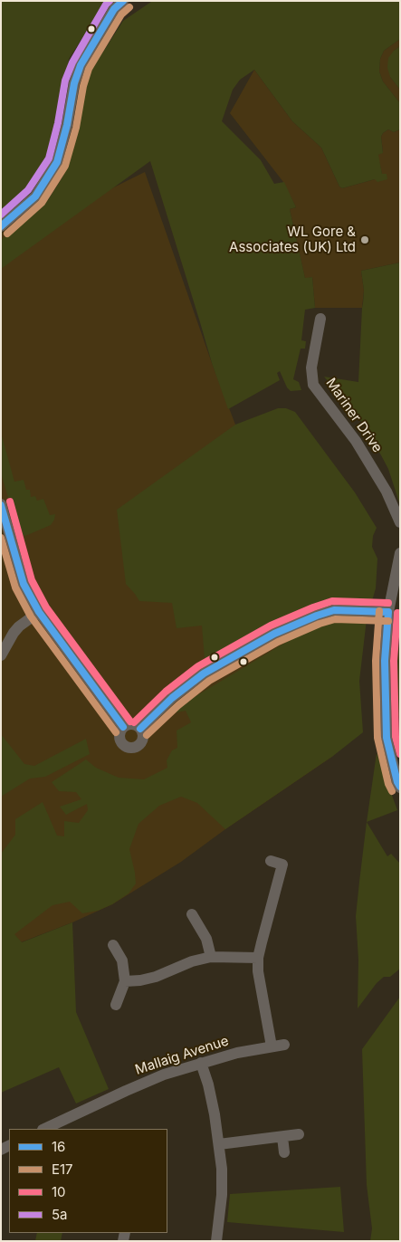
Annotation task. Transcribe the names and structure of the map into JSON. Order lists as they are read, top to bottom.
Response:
{
  "streets": {
    "street": ["Mariner Drive", "Mallaig Avenue"]
  },
  "places": ["WL Gore & Associates (UK) Ltd"],
  "lines": [
    "transit line 16",
    "transit line 5a",
    "transit line E17",
    "transit line 10"
  ],
  "legend": [
    "16",
    "E17",
    "10",
    "5a"
  ]
}
